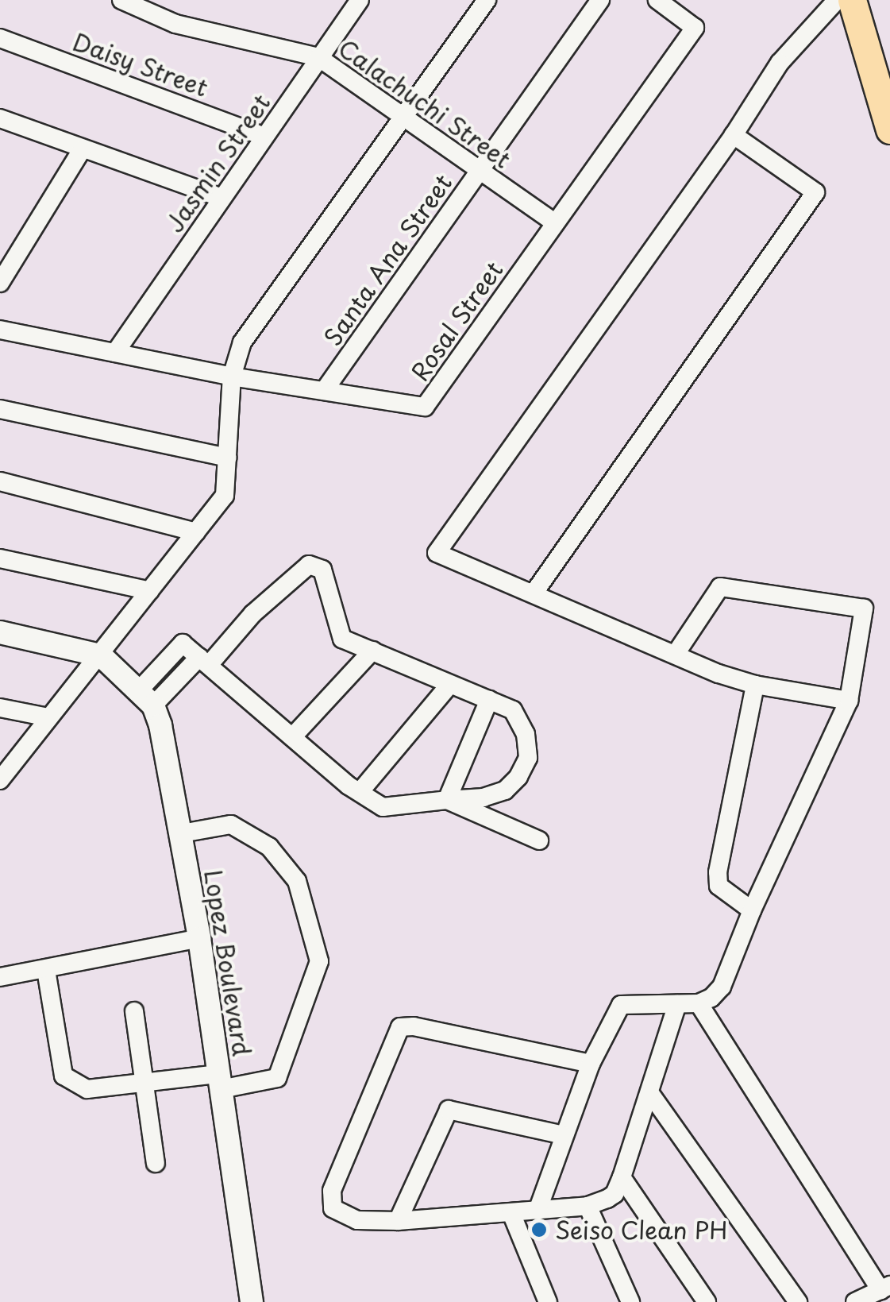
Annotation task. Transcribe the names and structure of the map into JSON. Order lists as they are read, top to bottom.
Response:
{
  "streets": {
    "street": [
      "Daisy Street",
      "Calachuchi Street",
      "Jasmin Street",
      "Santa Ana Street",
      "Rosal Street",
      "Lopez Boulevard"
    ]
  },
  "crossings": [
    ["Daisy Street", "Jasmin Street"],
    ["Calachuchi Street", "Jasmin Street"],
    ["Calachuchi Street", "Santa Ana Street"],
    ["Calachuchi Street", "Rosal Street"],
    ["Jasmin Street", "Rosal Street"],
    ["Santa Ana Street", "Rosal Street"]
  ],
  "places": ["Seiso Clean PH"]
}
